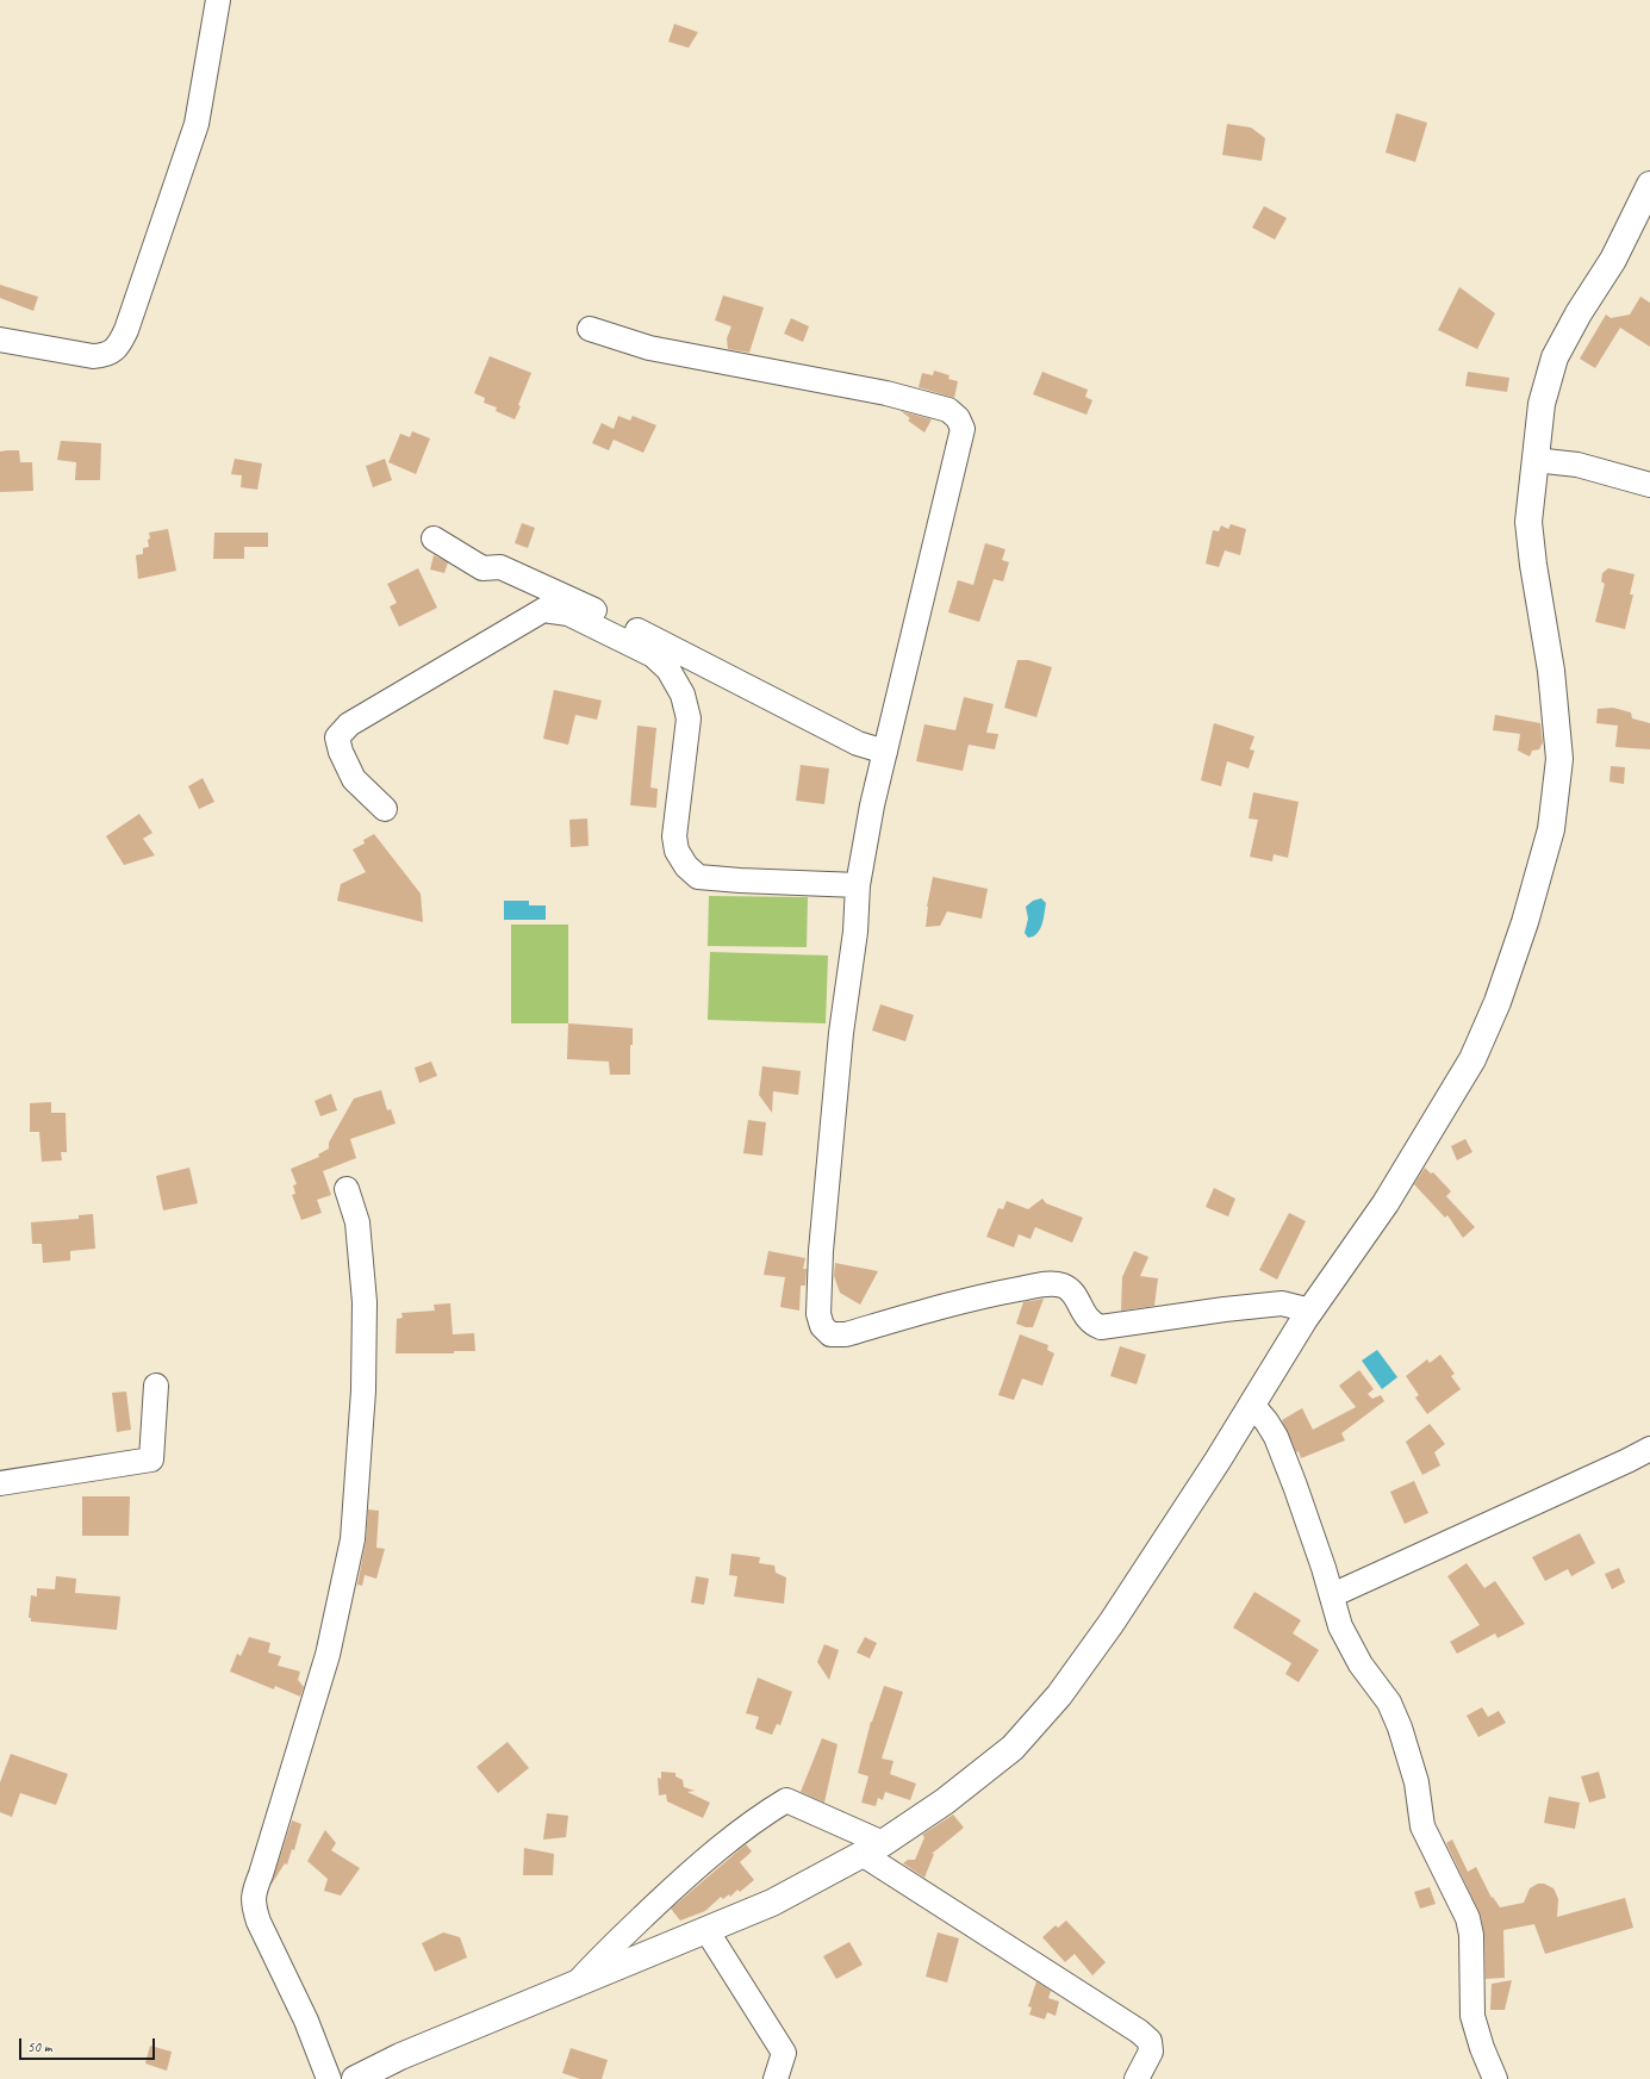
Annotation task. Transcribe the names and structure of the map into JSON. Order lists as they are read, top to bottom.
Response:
{
  "scale_bar": "50 m"
}
